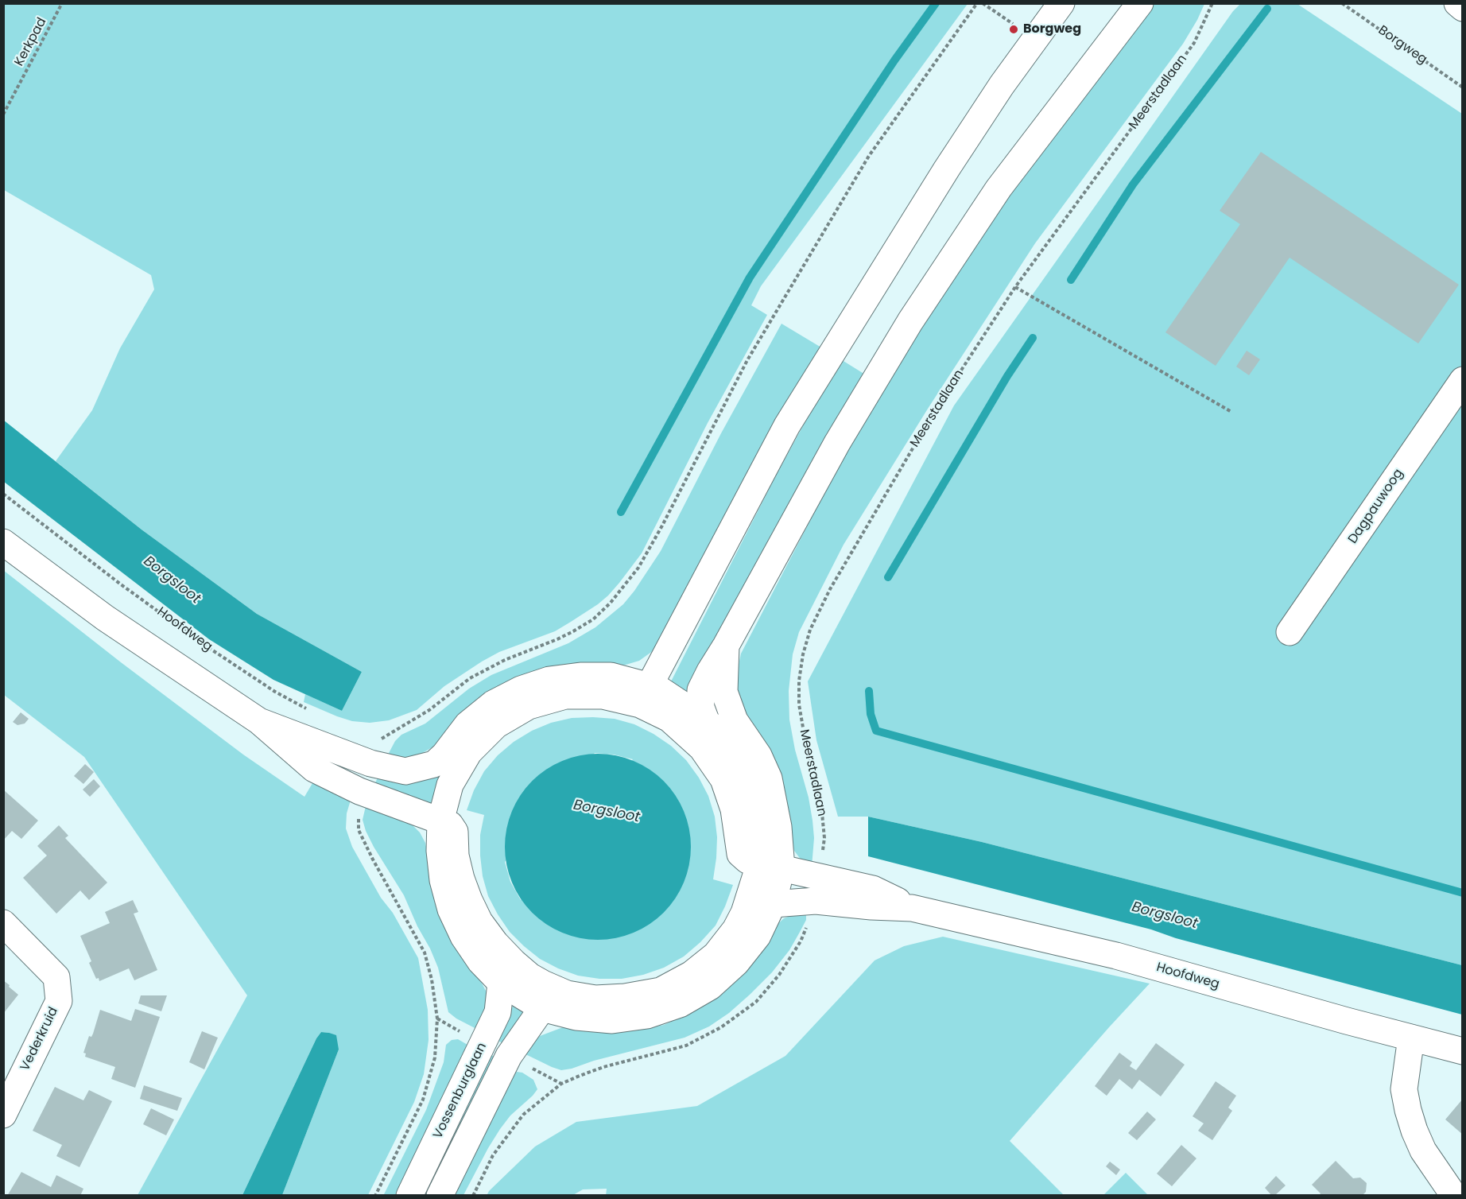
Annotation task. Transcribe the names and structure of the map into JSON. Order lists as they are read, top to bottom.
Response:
{
  "streets": {
    "main road": [
      "Dagpauwoog",
      "Hoofdweg",
      "Vederkruid",
      "Vossenburglaan"
    ],
    "path": ["Kerkpad", "Borgweg", "Meerstadlaan"]
  },
  "water": ["Borgsloot"],
  "places": ["Borgweg"]
}
